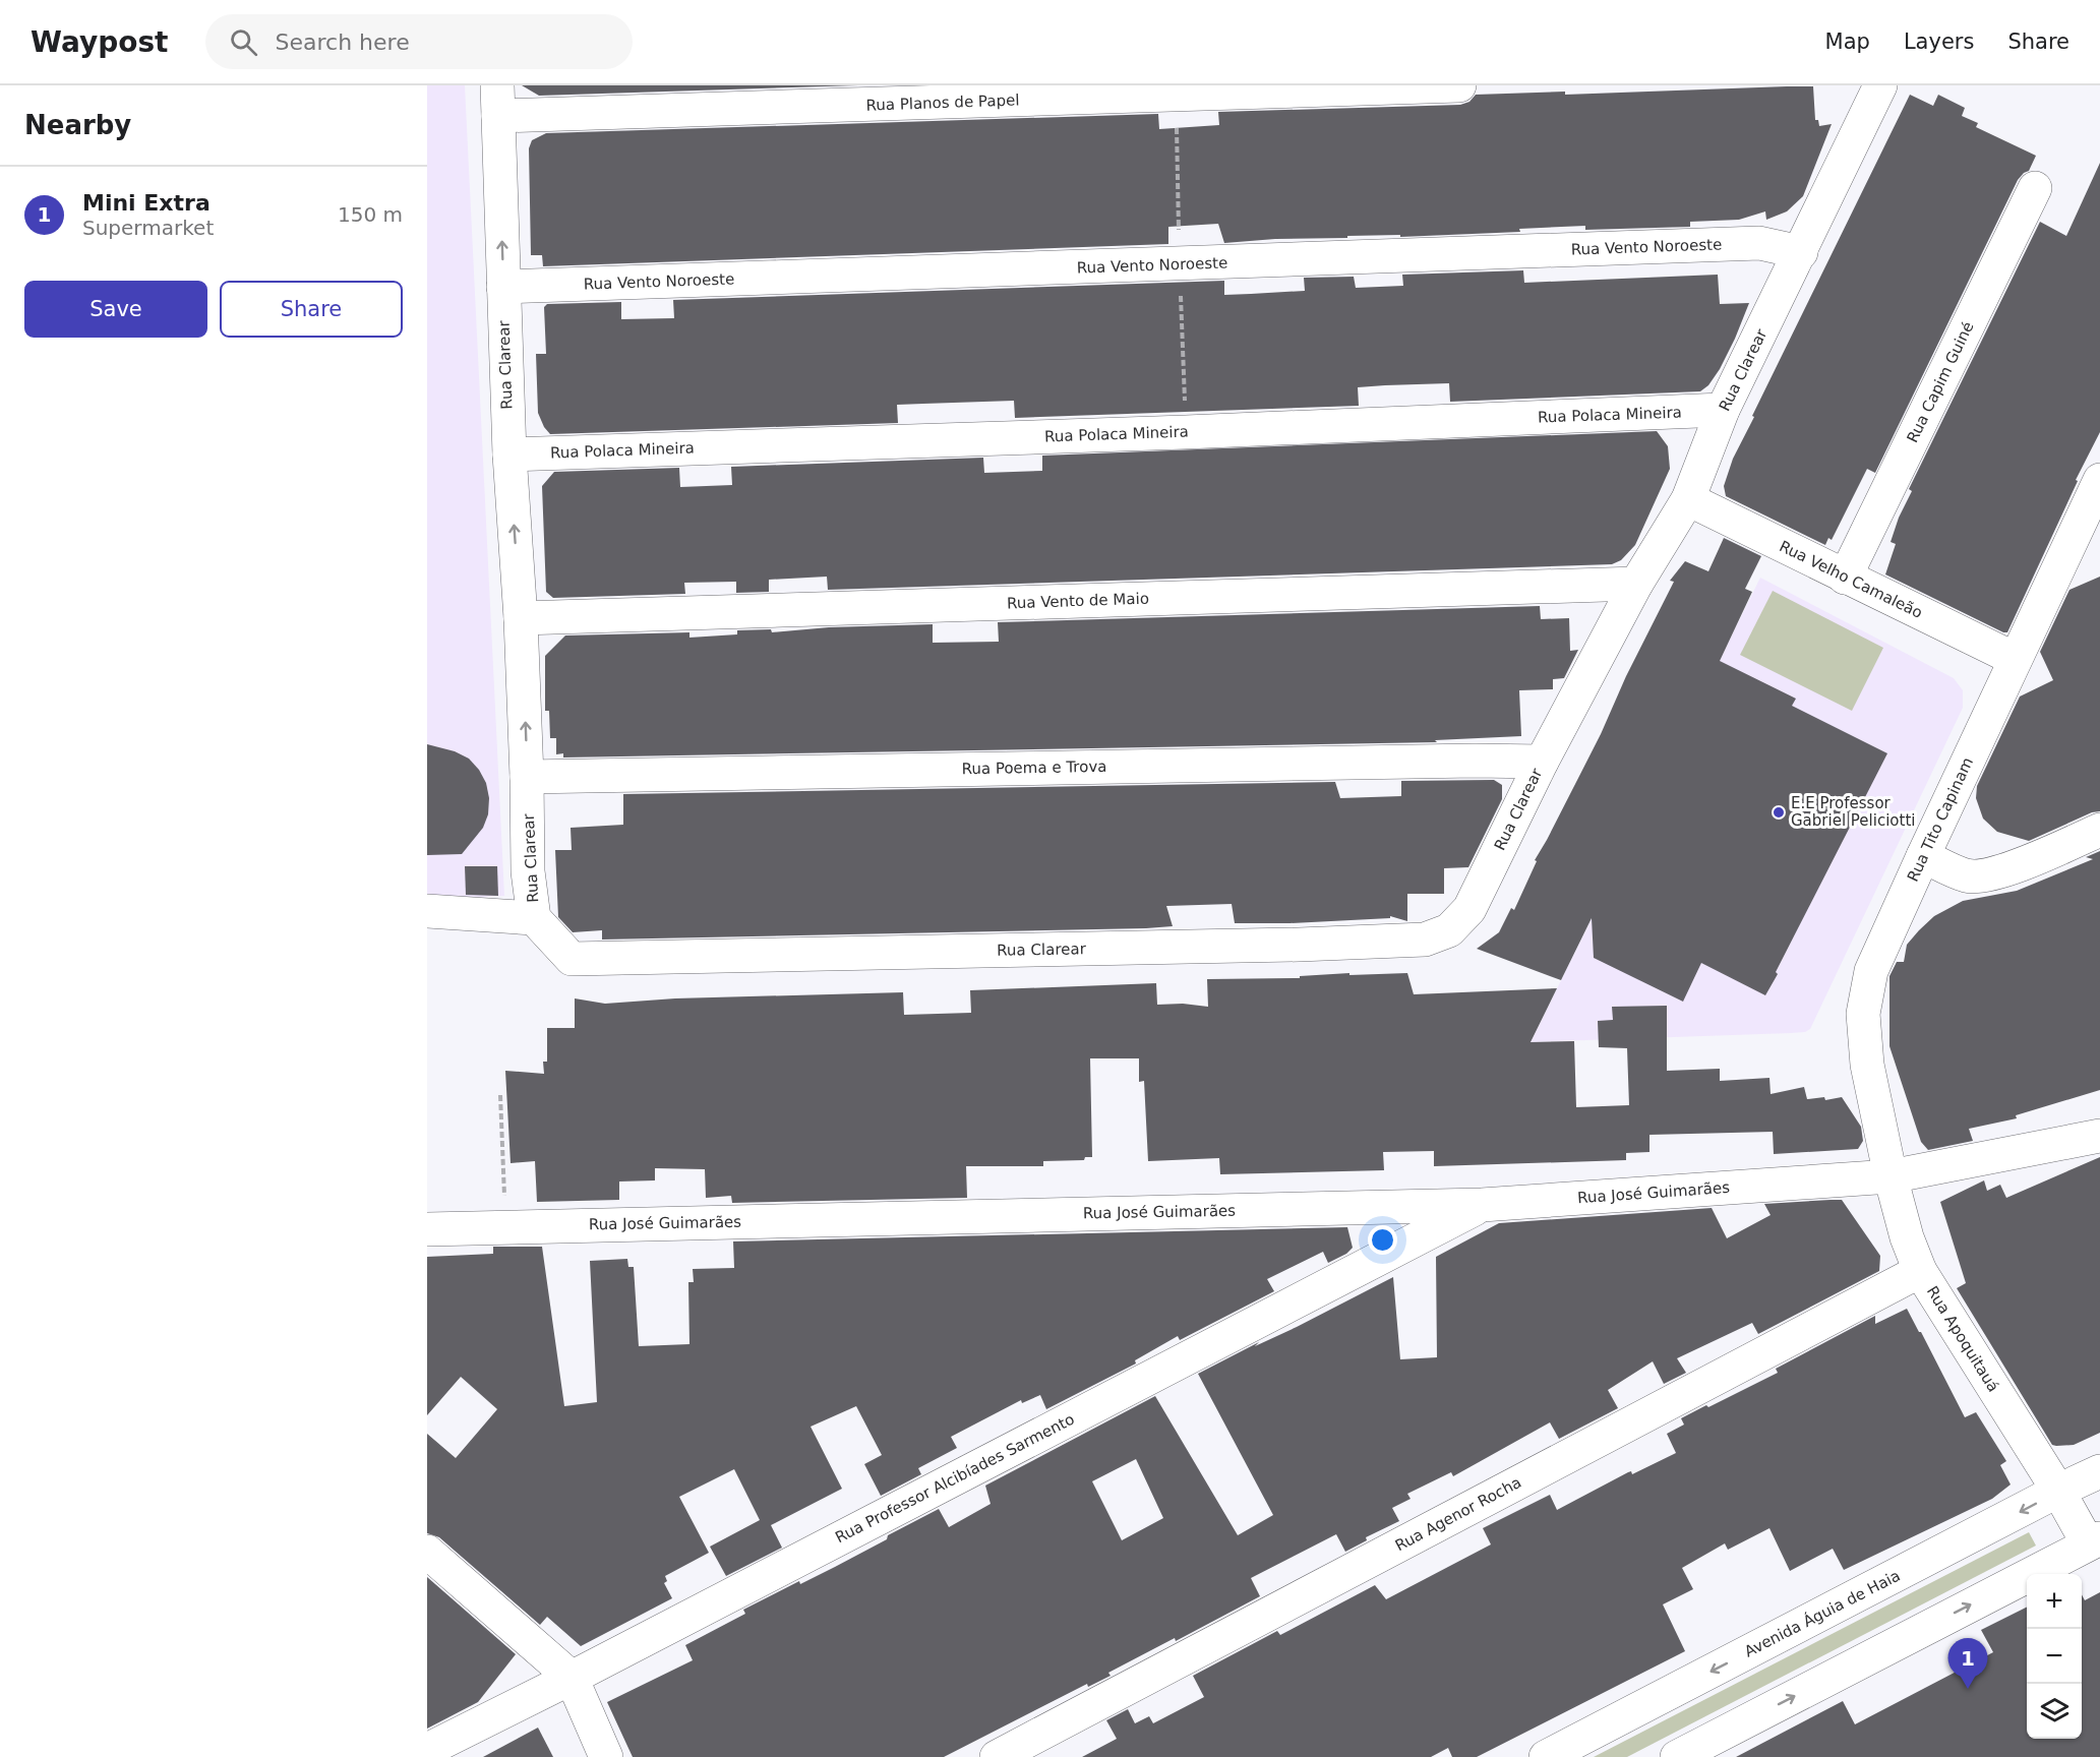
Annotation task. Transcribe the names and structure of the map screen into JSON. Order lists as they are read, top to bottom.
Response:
{
  "streets": {
    "street": [
      "Rua Planos de Papel",
      "Rua Vento Noroeste",
      "Rua Clarear",
      "Rua Capim Guiné",
      "Rua Polaca Mineira",
      "Rua Velho Camaleão",
      "Rua Vento de Maio",
      "Rua Poema e Trova",
      "Rua Tito Capinam",
      "Rua José Guimarães",
      "Rua Apoquitauá",
      "Rua Professor Alcibíades Sarmento",
      "Rua Agenor Rocha",
      "Avenida Águia de Haia"
    ]
  },
  "crossings": [
    ["Rua Planos de Papel", "Rua Clarear"],
    ["Rua Vento Noroeste", "Rua Clarear"],
    ["Rua Clarear", "Rua Polaca Mineira"],
    ["Rua Clarear", "Rua Velho Camaleão"],
    ["Rua Clarear", "Rua Vento de Maio"],
    ["Rua Clarear", "Rua Poema e Trova"],
    ["Rua Capim Guiné", "Rua Velho Camaleão"],
    ["Rua Velho Camaleão", "Rua Tito Capinam"],
    ["Rua Tito Capinam", "Rua José Guimarães"],
    ["Rua Tito Capinam", "Rua Apoquitauá"],
    ["Rua José Guimarães", "Rua Apoquitauá"],
    ["Rua José Guimarães", "Rua Professor Alcibíades Sarmento"],
    ["Rua Apoquitauá", "Rua Agenor Rocha"],
    ["Rua Apoquitauá", "Avenida Águia de Haia"]
  ],
  "places": ["E.E Professor Gabriel Peliciotti"],
  "page": {
    "header": "Waypost",
    "search": "Search here",
    "nav": ["Map", "Layers", "Share"],
    "heading": "Nearby",
    "list": [
      {
        "mark": "1",
        "name": "Mini Extra",
        "note": "Supermarket",
        "value": "150 m"
      }
    ],
    "buttons": ["Save", "Share"],
    "map_buttons": ["+", "−"],
    "pins": "1"
  }
}
